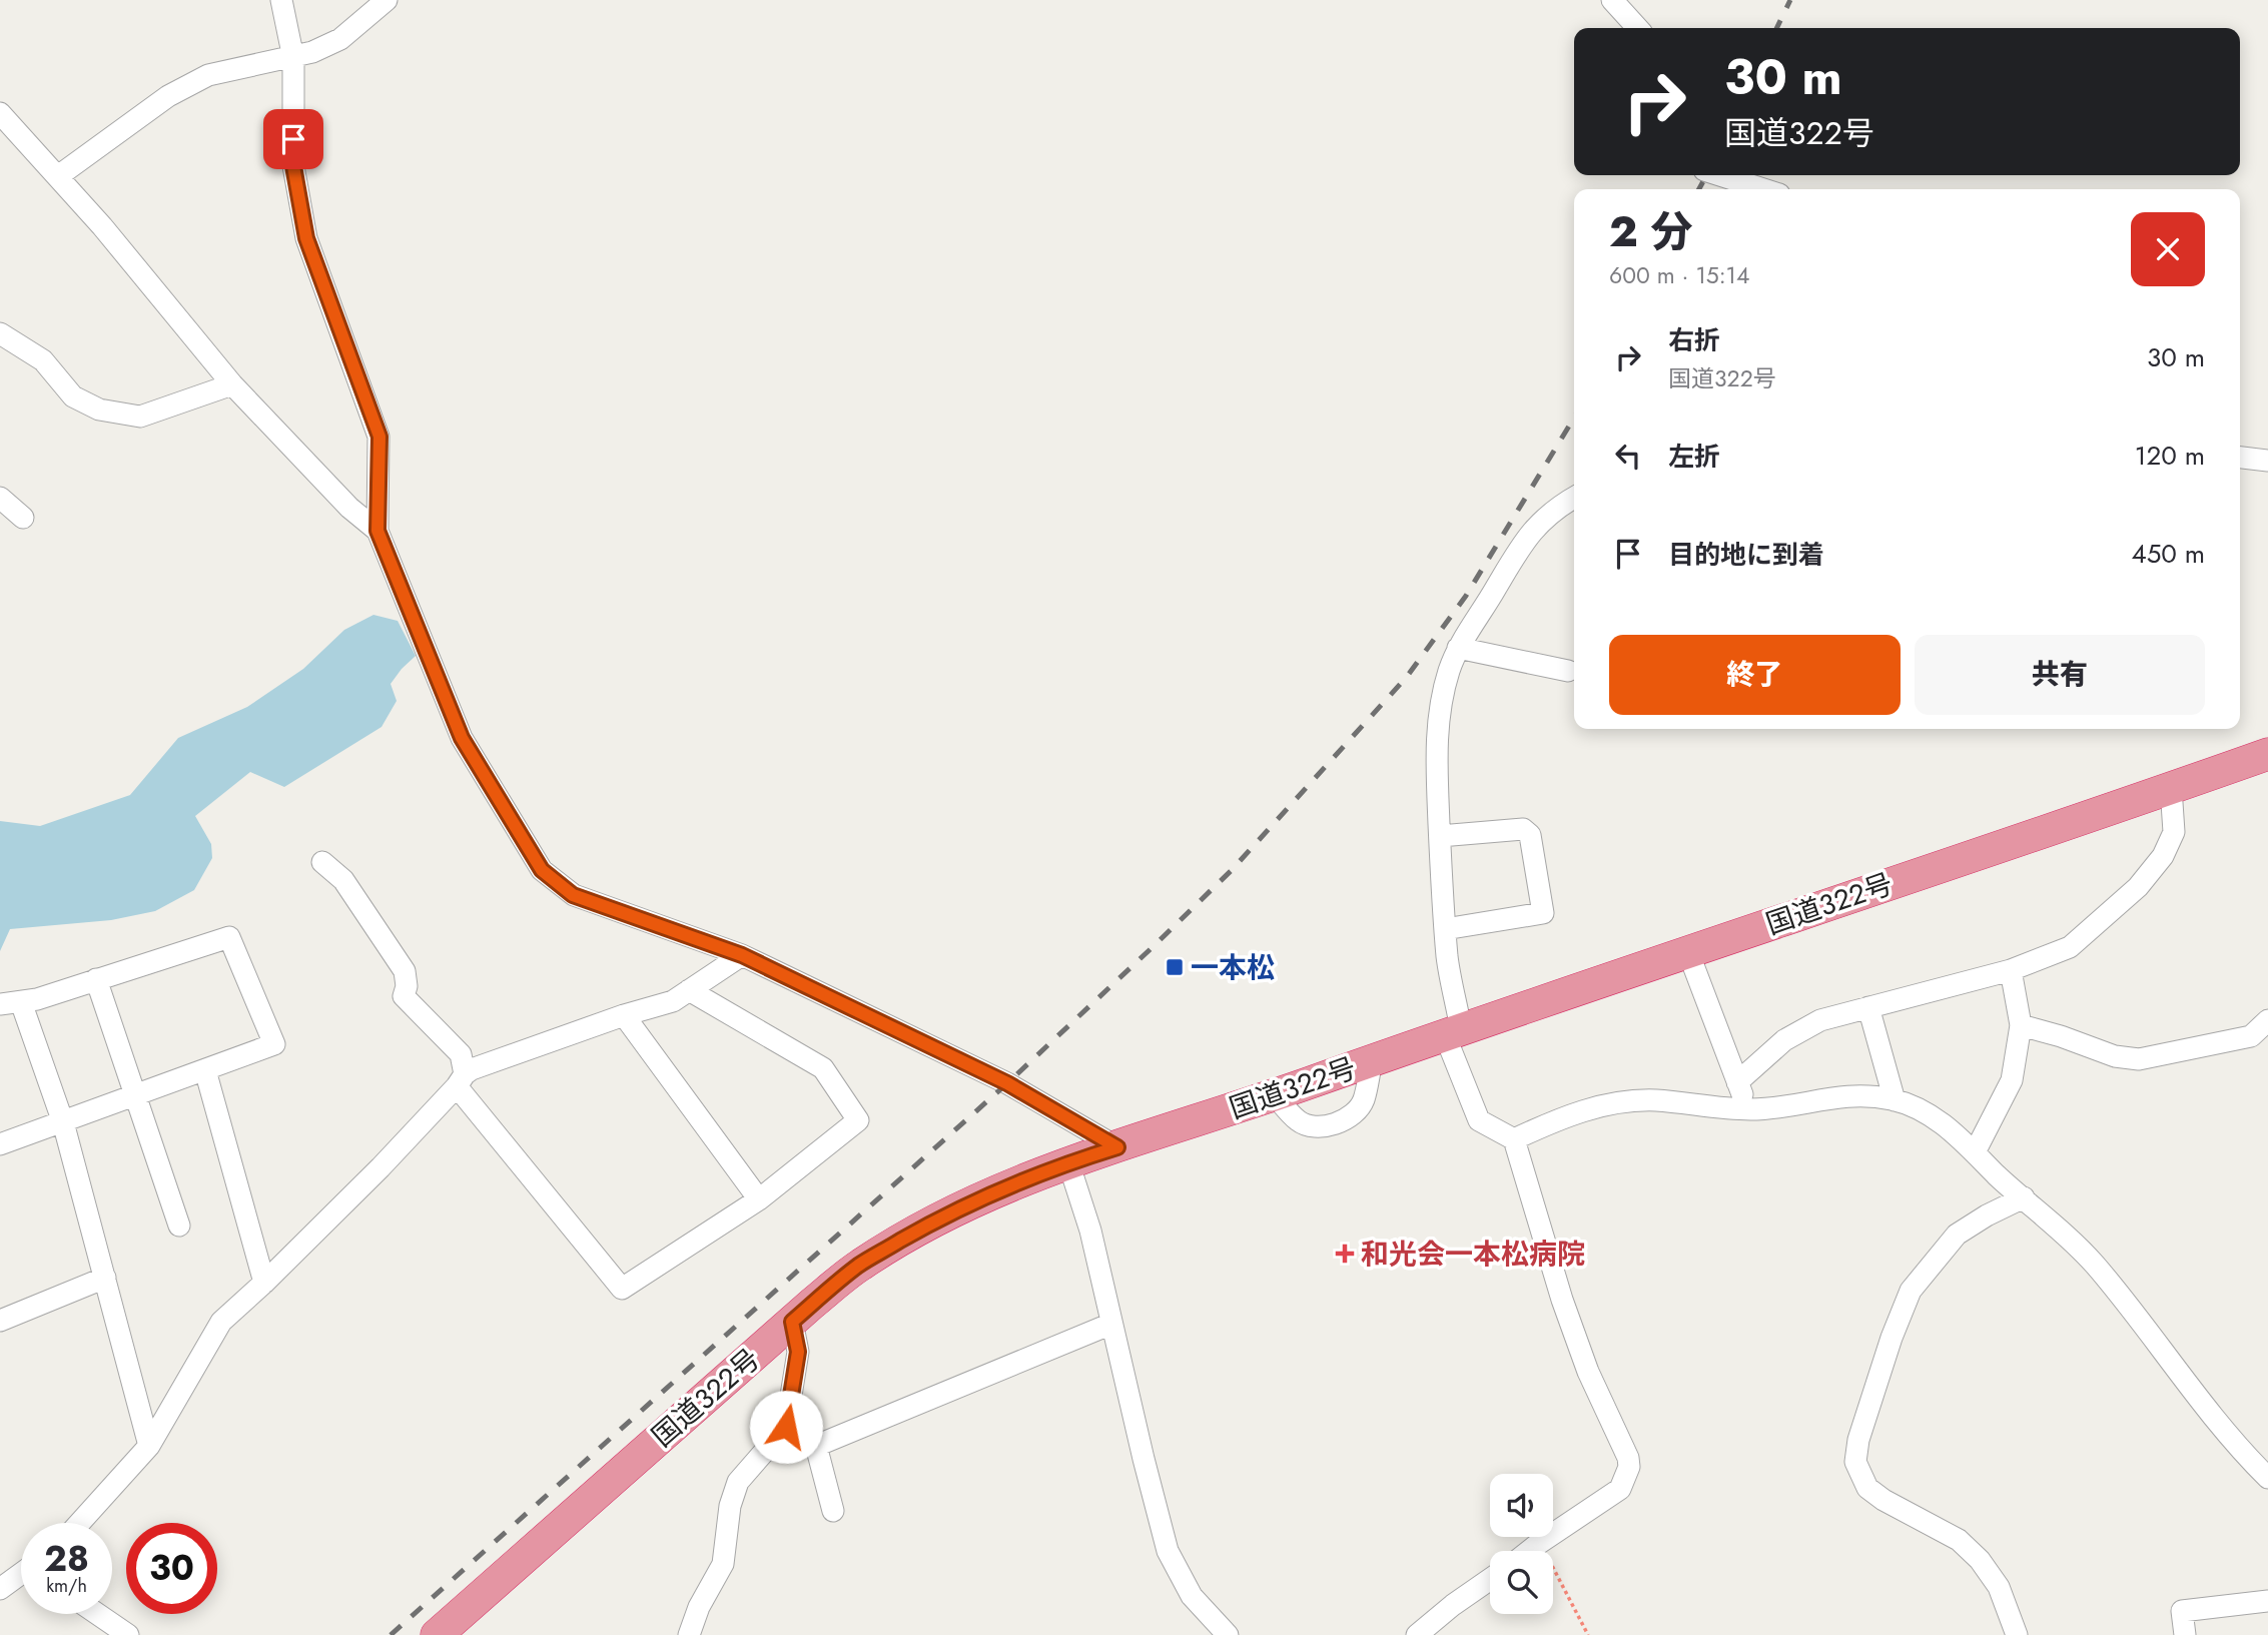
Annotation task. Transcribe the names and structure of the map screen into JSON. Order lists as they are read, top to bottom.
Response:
{
  "streets": {
    "highway": ["国道322号"]
  },
  "places": {
    "transit": ["一本松"],
    "health": ["和光会一本松病院"]
  },
  "page": {
    "turn": ["30 m", "国道322号"],
    "heading": ["2 分", "600 m · 15:14"],
    "list": [
      {
        "name": "右折",
        "note": "国道322号",
        "value": "30 m"
      },
      {
        "name": "左折",
        "value": "120 m"
      },
      {
        "name": "目的地に到着",
        "value": "450 m"
      }
    ],
    "buttons": ["終了", "共有"],
    "speed": "28 km/h",
    "limit": "30"
  }
}
